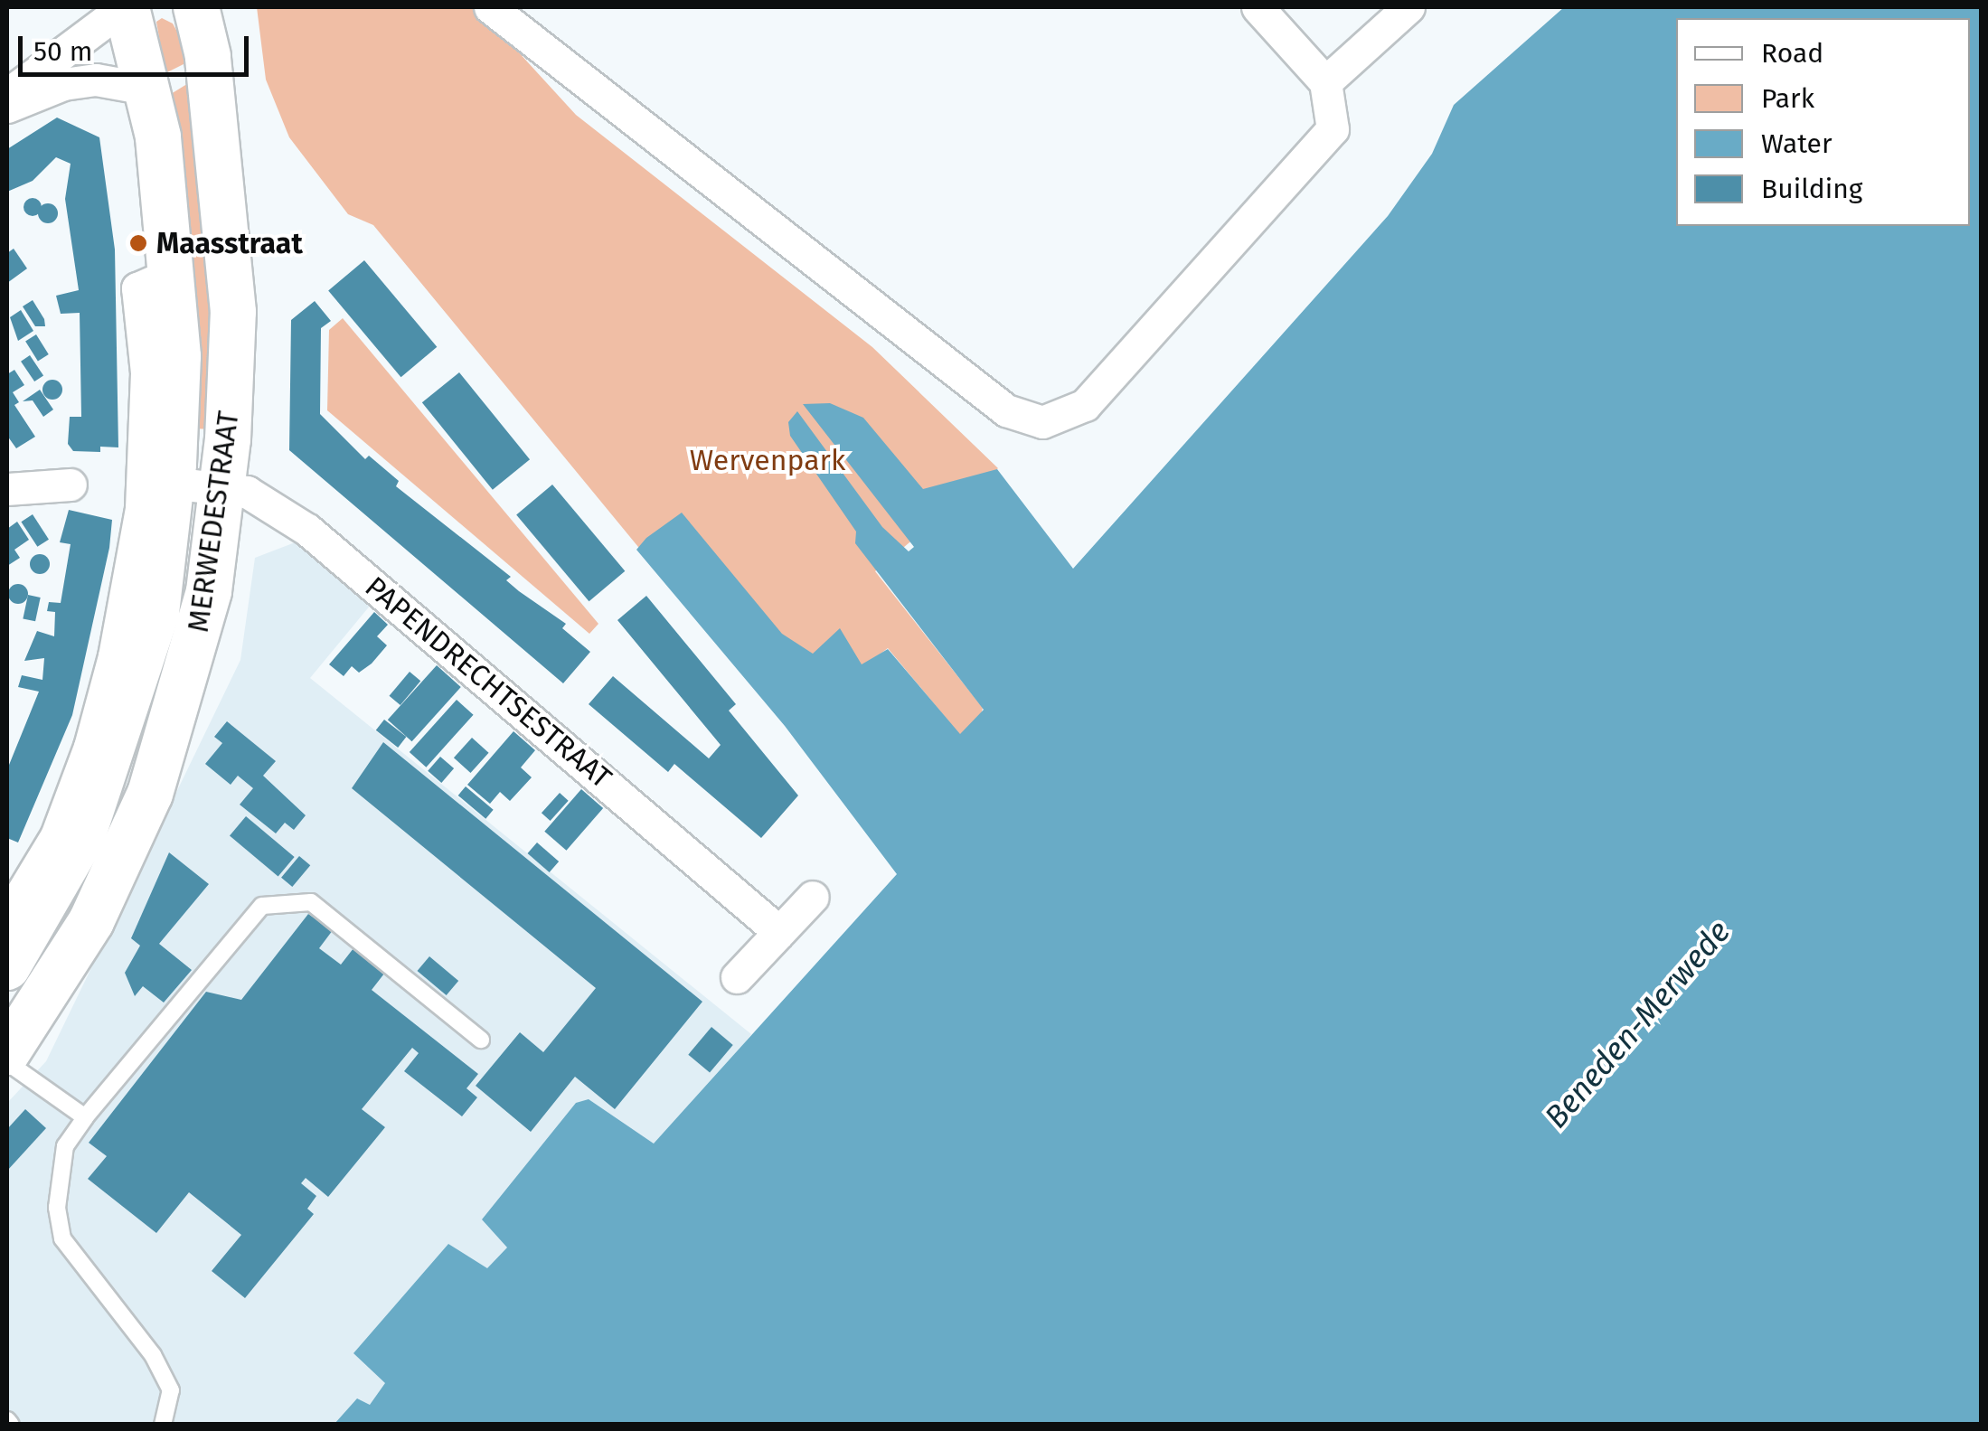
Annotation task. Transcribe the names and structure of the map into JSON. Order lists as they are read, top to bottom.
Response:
{
  "streets": {
    "main road": ["MERWEDESTRAAT"],
    "street": ["PAPENDRECHTSESTRAAT"]
  },
  "crossings": [
    ["MERWEDESTRAAT", "PAPENDRECHTSESTRAAT"]
  ],
  "water": ["Beneden-Merwede"],
  "parks": ["Wervenpark"],
  "places": ["Maasstraat"],
  "legend": [
    "Road",
    "Park",
    "Water",
    "Building"
  ],
  "scale_bar": "50 m"
}
